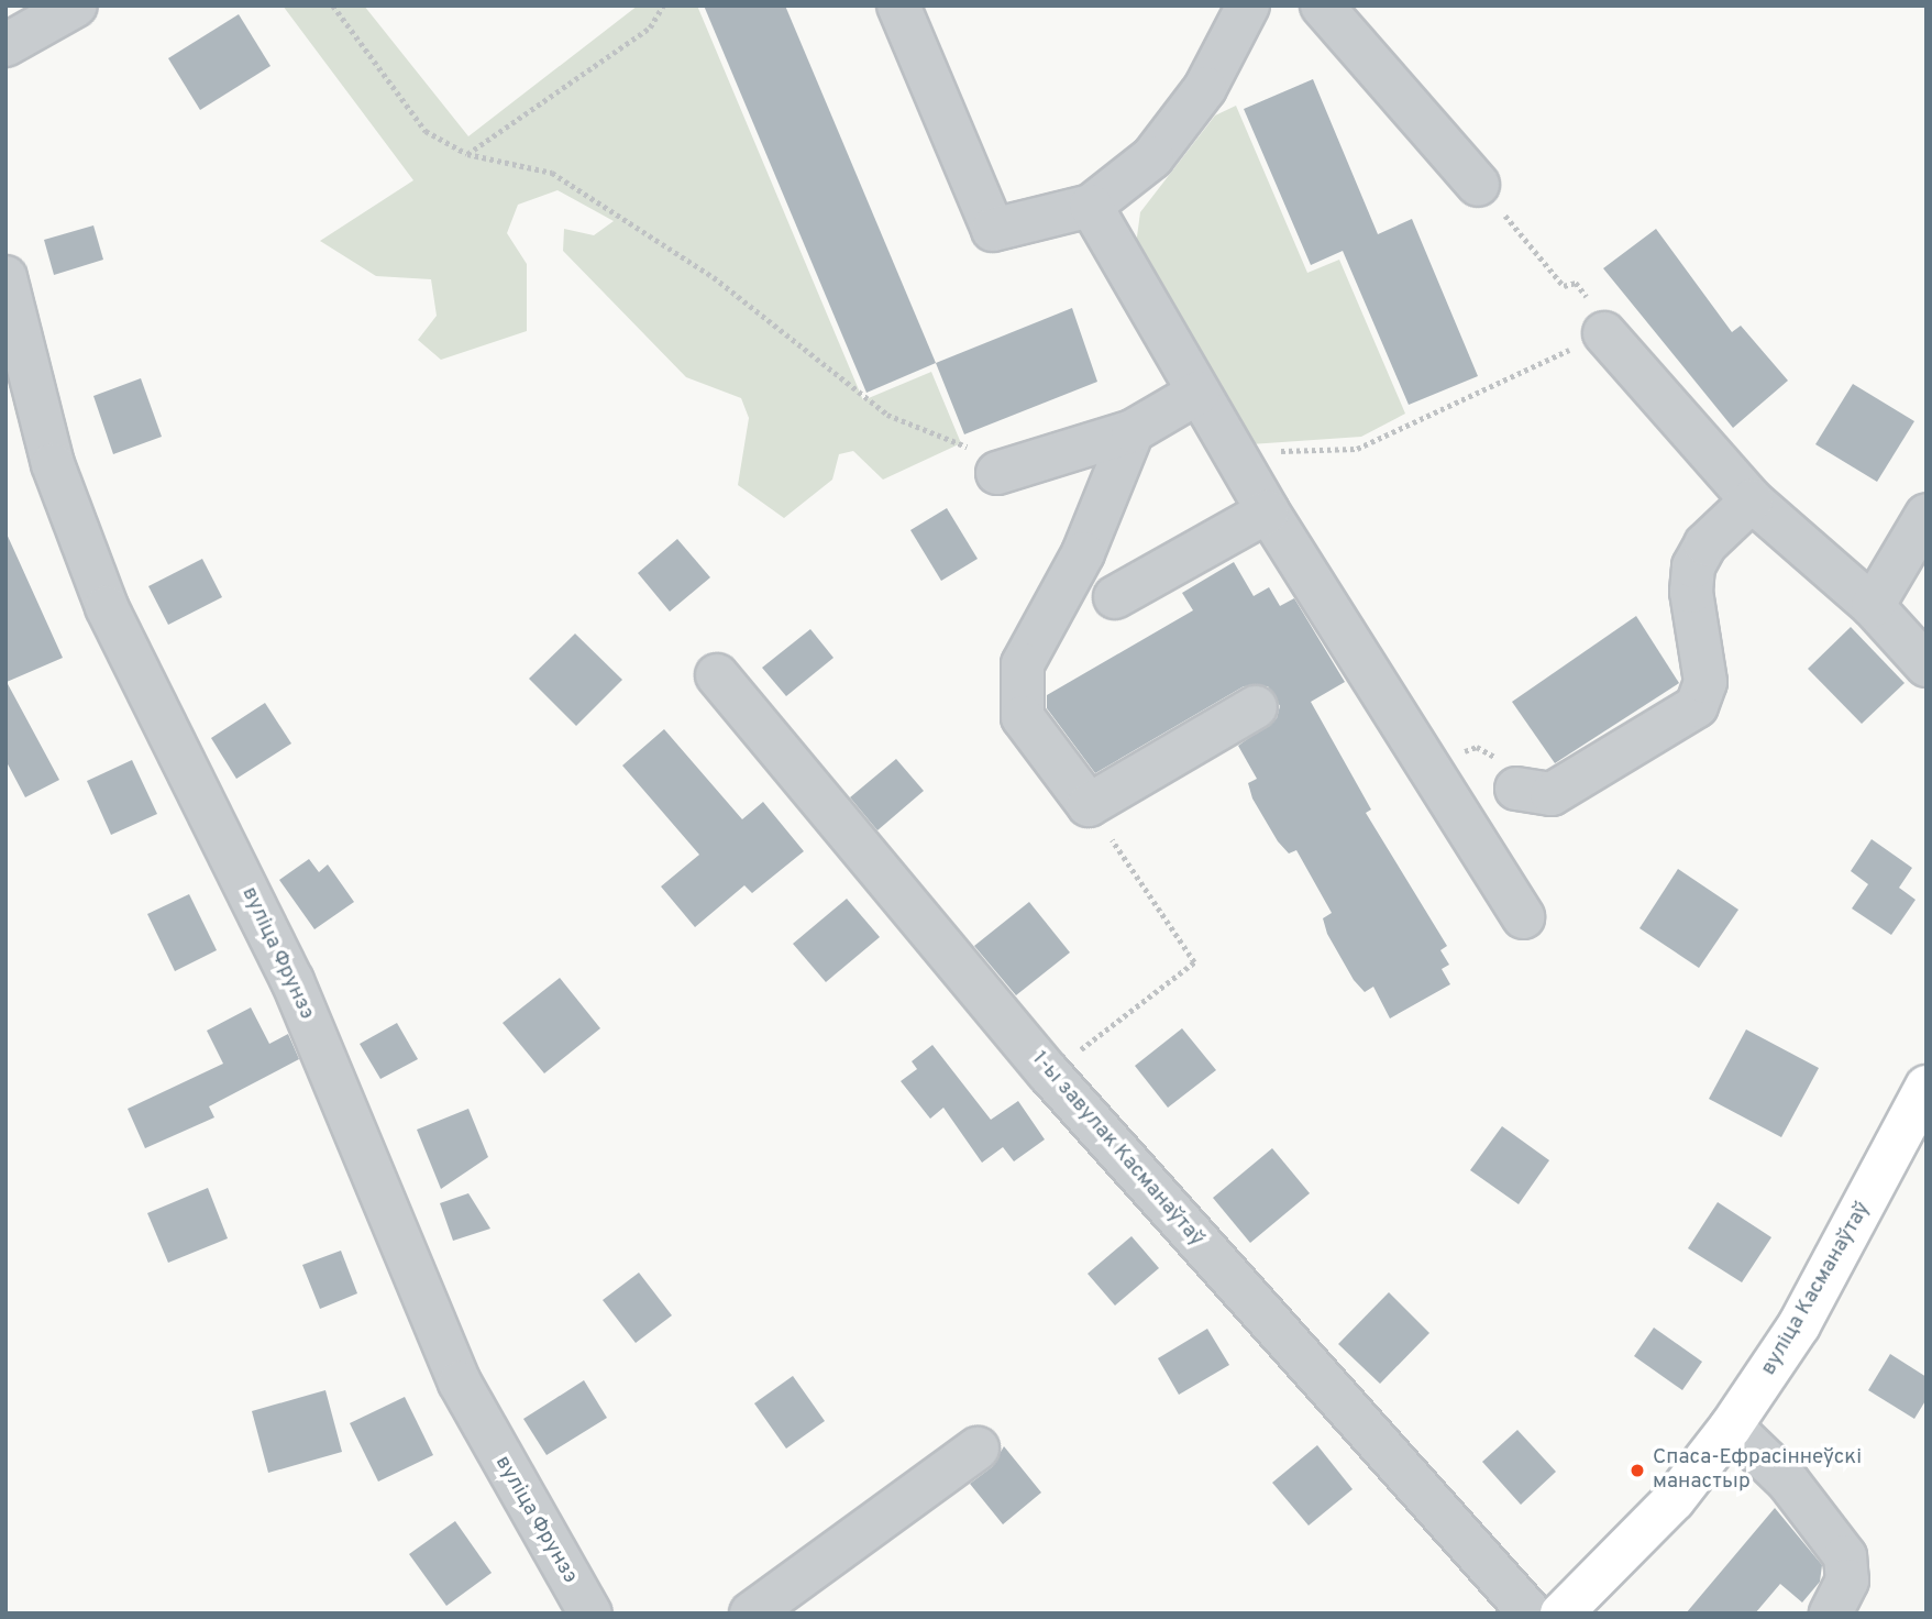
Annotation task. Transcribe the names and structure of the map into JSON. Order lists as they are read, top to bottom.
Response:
{
  "streets": {
    "main road": ["вуліца Касманаўтаў"],
    "street": ["вуліца Фрунзэ", "1-ы завулак Касманаўтаў"]
  },
  "places": ["Спаса-Ефрасіннеўскі манастыр"]
}
